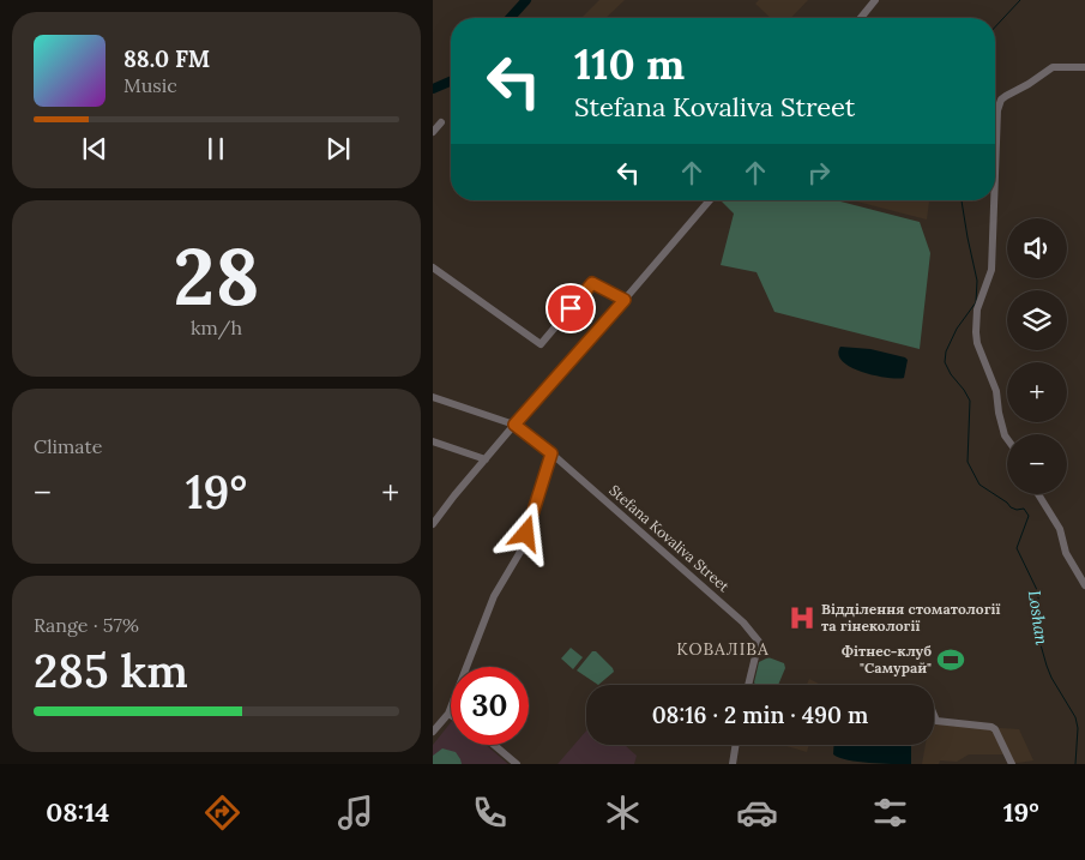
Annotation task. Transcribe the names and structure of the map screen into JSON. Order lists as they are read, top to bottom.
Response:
{
  "streets": {
    "street": ["Stefana Kovaliva Street"]
  },
  "districts": ["КОВАЛІВА"],
  "water": ["Loshan"],
  "places": {
    "hospital": ["Відділення стоматології та гінекології"],
    "sports": ["Фітнес-клуб \"Самурай\""]
  },
  "page": {
    "turn": ["110 m", "Stefana Kovaliva Street"],
    "song": ["88.0 FM", "Music"],
    "tile": [
      ["28", "km/h"],
      "Climate",
      ["Range · 57%", "285 km"]
    ],
    "map_buttons": ["+", "−"],
    "heat": ["−", "19°", "+"],
    "limit": "30",
    "trip": "08:16 · 2 min · 490 m",
    "tabs": ["08:14", "19°"]
  }
}
